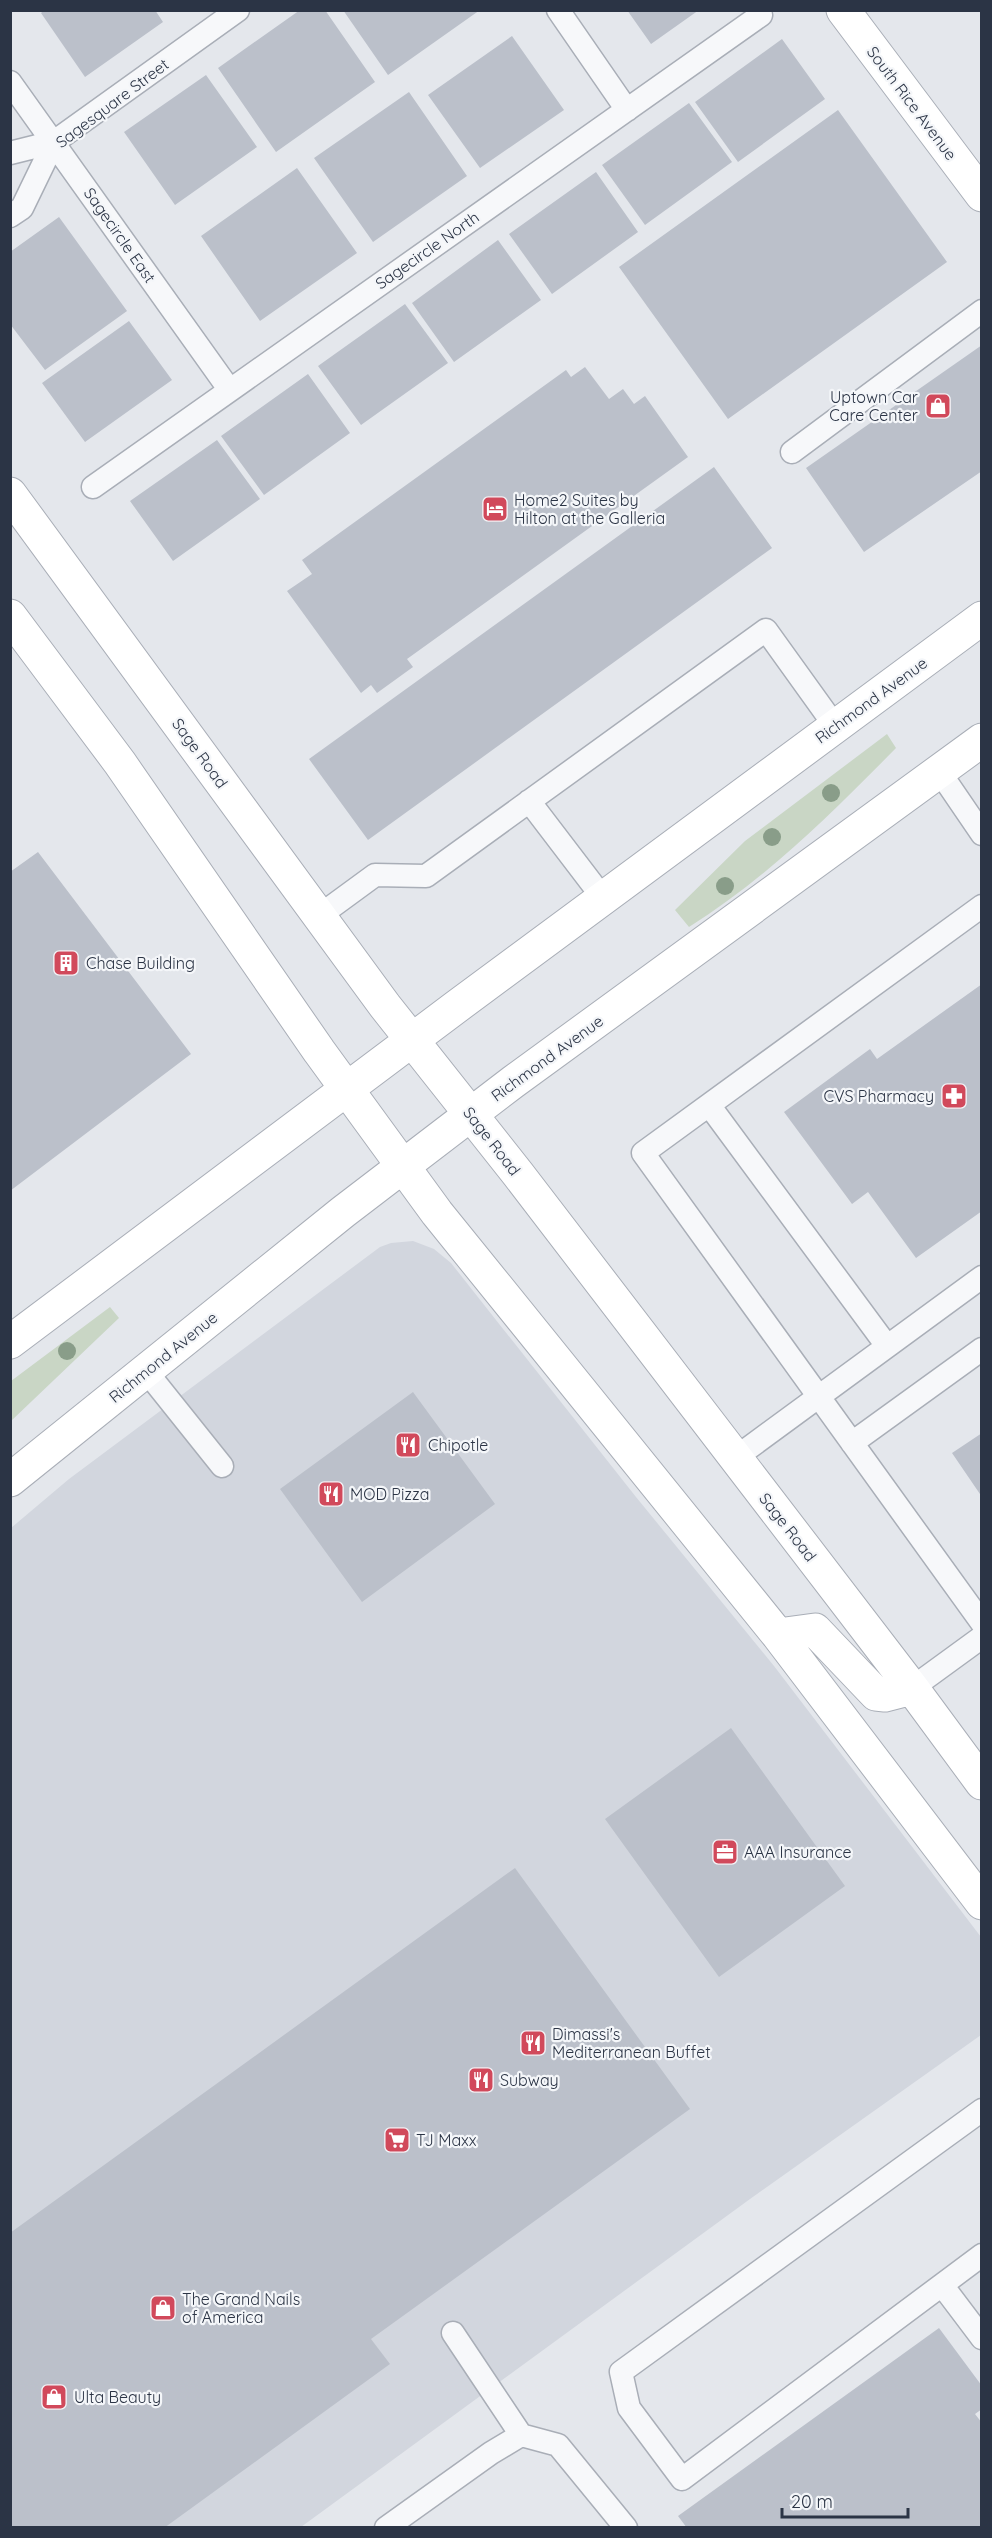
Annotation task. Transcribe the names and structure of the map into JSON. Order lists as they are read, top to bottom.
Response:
{
  "streets": {
    "main road": ["South Rice Avenue", "Richmond Avenue", "Sage Road"],
    "lane": ["Sagesquare Street", "Sagecircle East", "Sagecircle North"]
  },
  "crossings": [
    ["Sagesquare Street", "Sagecircle East"],
    ["Sagecircle East", "Sagecircle North"],
    ["Richmond Avenue", "Sage Road"]
  ],
  "places": {
    "shop": ["Uptown Car Care Center", "The Grand Nails of America", "Ulta Beauty"],
    "hotel": ["Home2 Suites by Hilton at the Galleria"],
    "building": ["Chase Building"],
    "pharmacy": ["CVS Pharmacy"],
    "restaurant": [
      "Chipotle",
      "MOD Pizza",
      "Dimassi's Mediterranean Buffet",
      "Subway"
    ],
    "office": ["AAA Insurance"],
    "supermarket": ["TJ Maxx"]
  },
  "scale_bar": "20 m"
}
